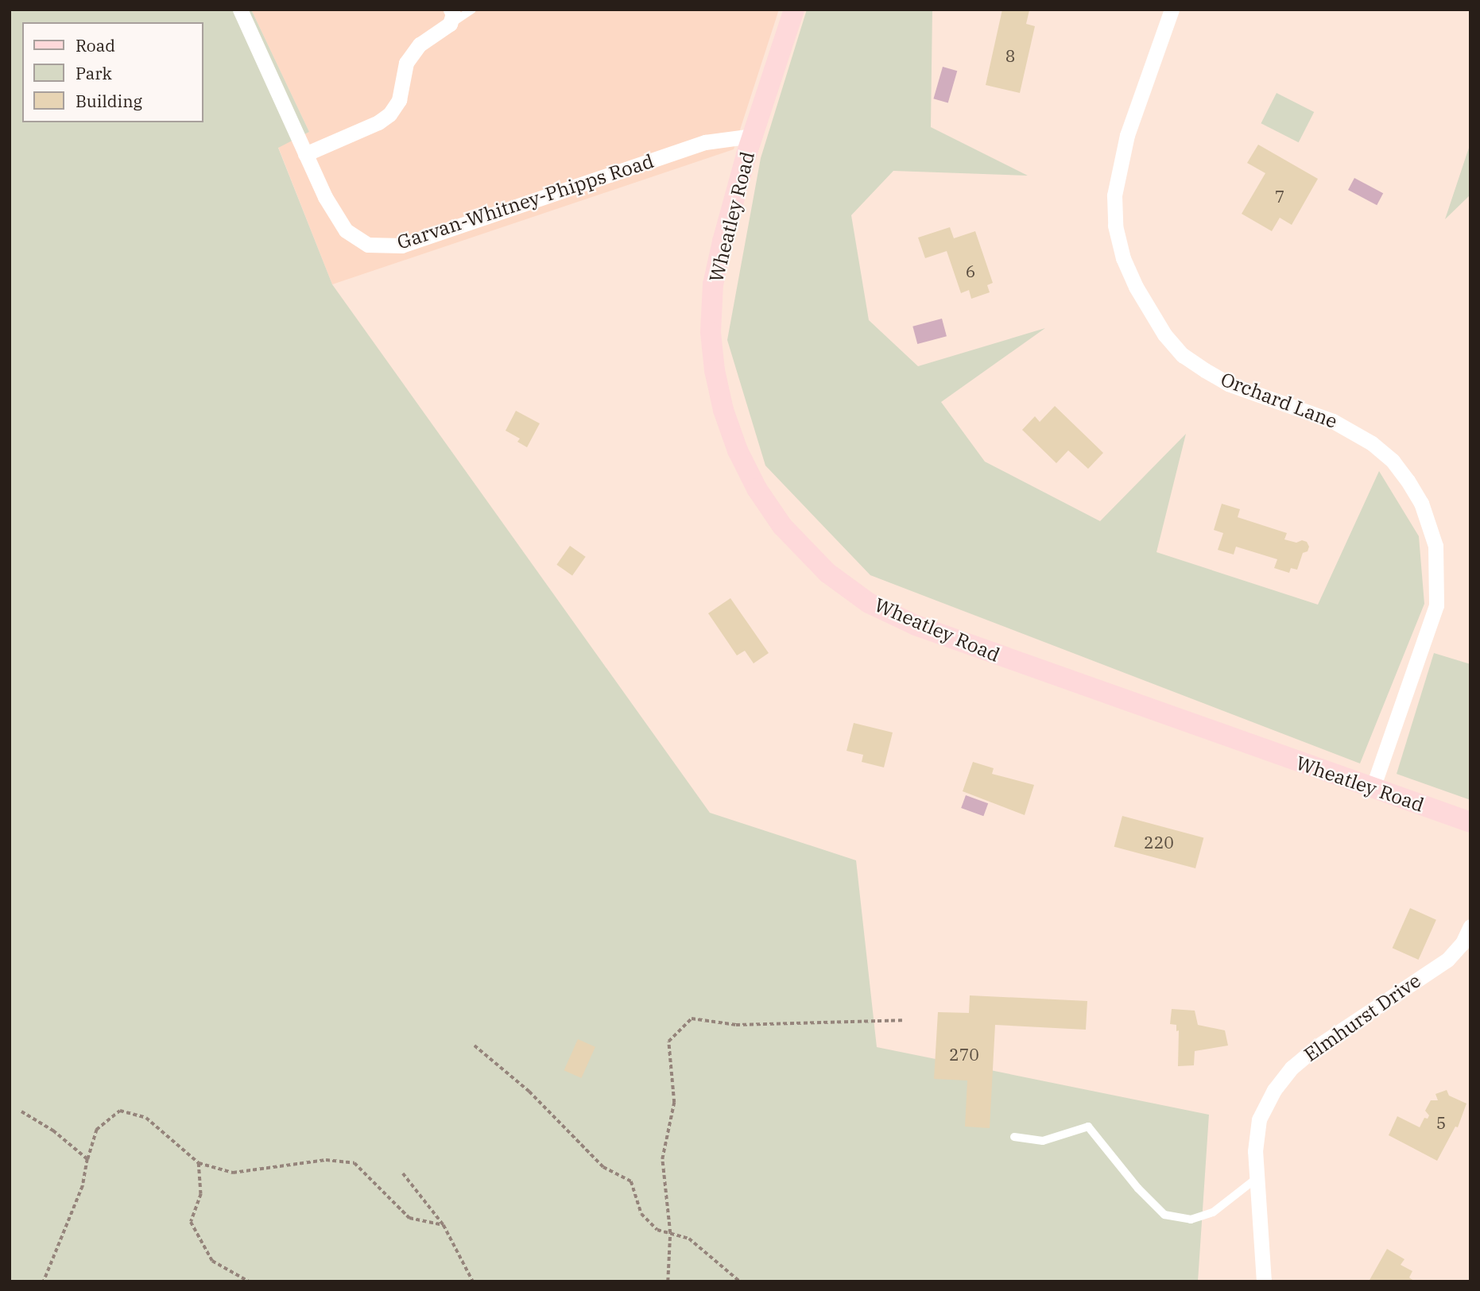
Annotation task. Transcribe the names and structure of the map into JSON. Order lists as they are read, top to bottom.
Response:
{
  "streets": {
    "main road": ["Wheatley Road"],
    "street": ["Garvan-Whitney-Phipps Road", "Orchard Lane", "Elmhurst Drive"]
  },
  "crossings": [
    ["Garvan-Whitney-Phipps Road", "Wheatley Road"],
    ["Wheatley Road", "Orchard Lane"]
  ],
  "house_numbers": [
    "8",
    "7",
    "6",
    "220",
    "270",
    "5"
  ],
  "legend": ["Road", "Park", "Building"]
}
